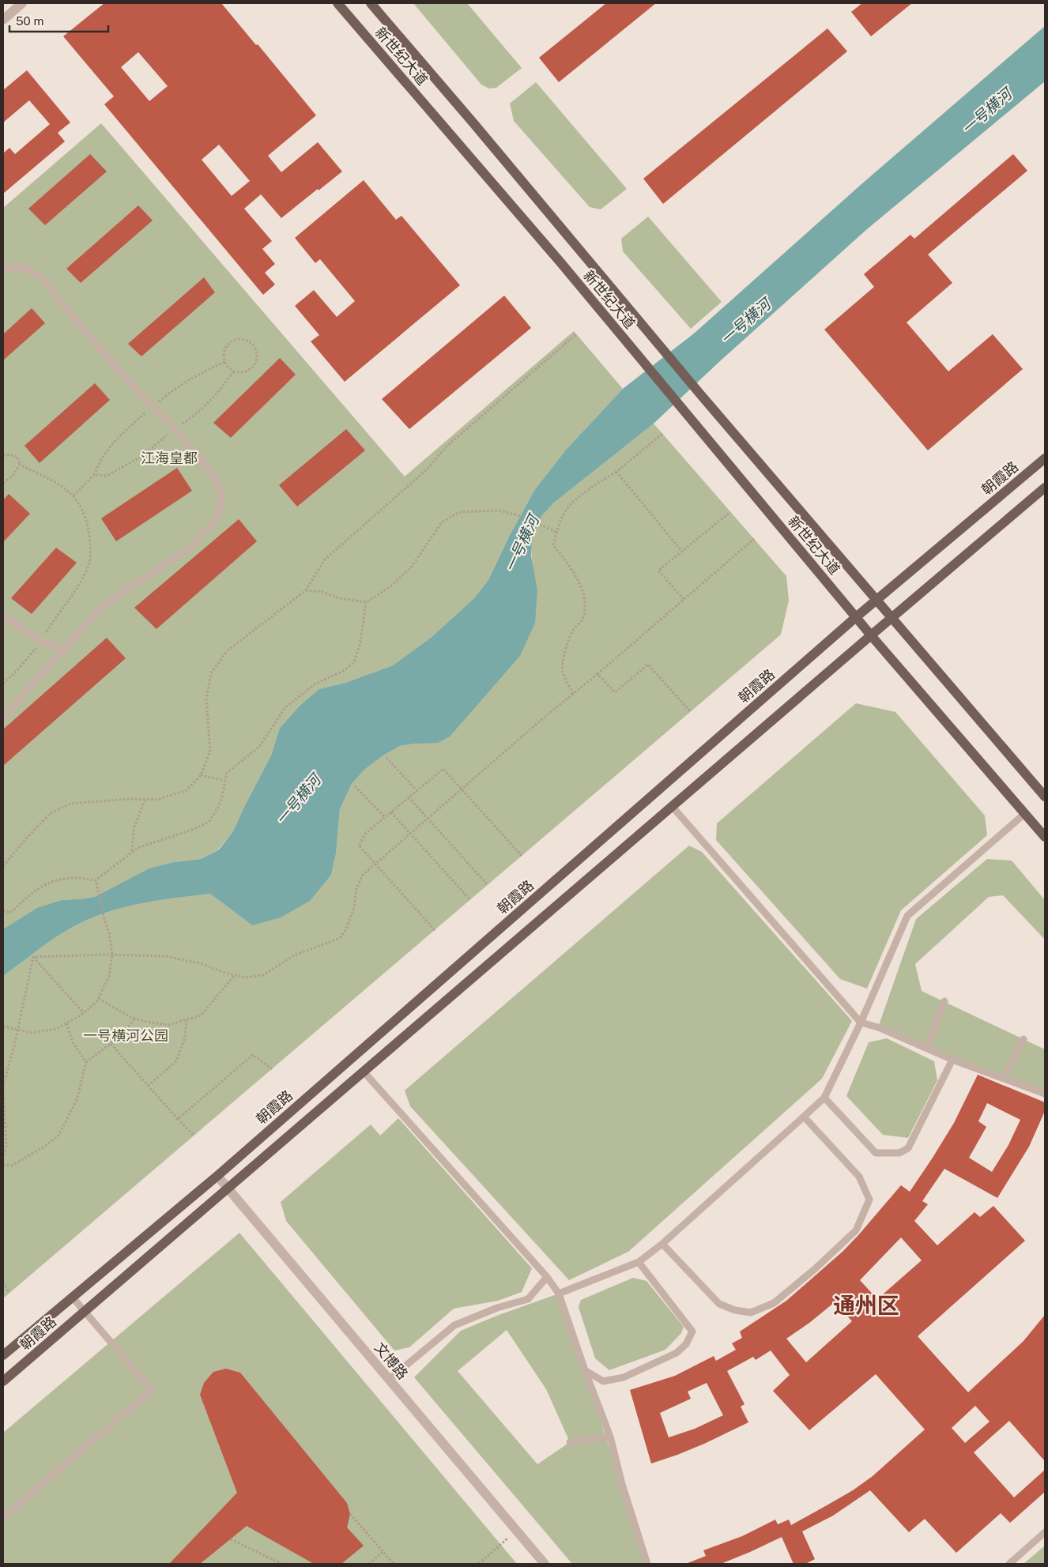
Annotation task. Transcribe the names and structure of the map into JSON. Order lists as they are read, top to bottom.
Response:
{
  "streets": {
    "main road": ["新世纪大道", "朝霞路"],
    "street": ["文博路"]
  },
  "crossings": [
    ["新世纪大道", "朝霞路"],
    ["朝霞路", "文博路"]
  ],
  "districts": ["通州区"],
  "water": ["一号横河"],
  "parks": ["江海皇都", "一号横河公园"],
  "scale_bar": "50 m"
}
